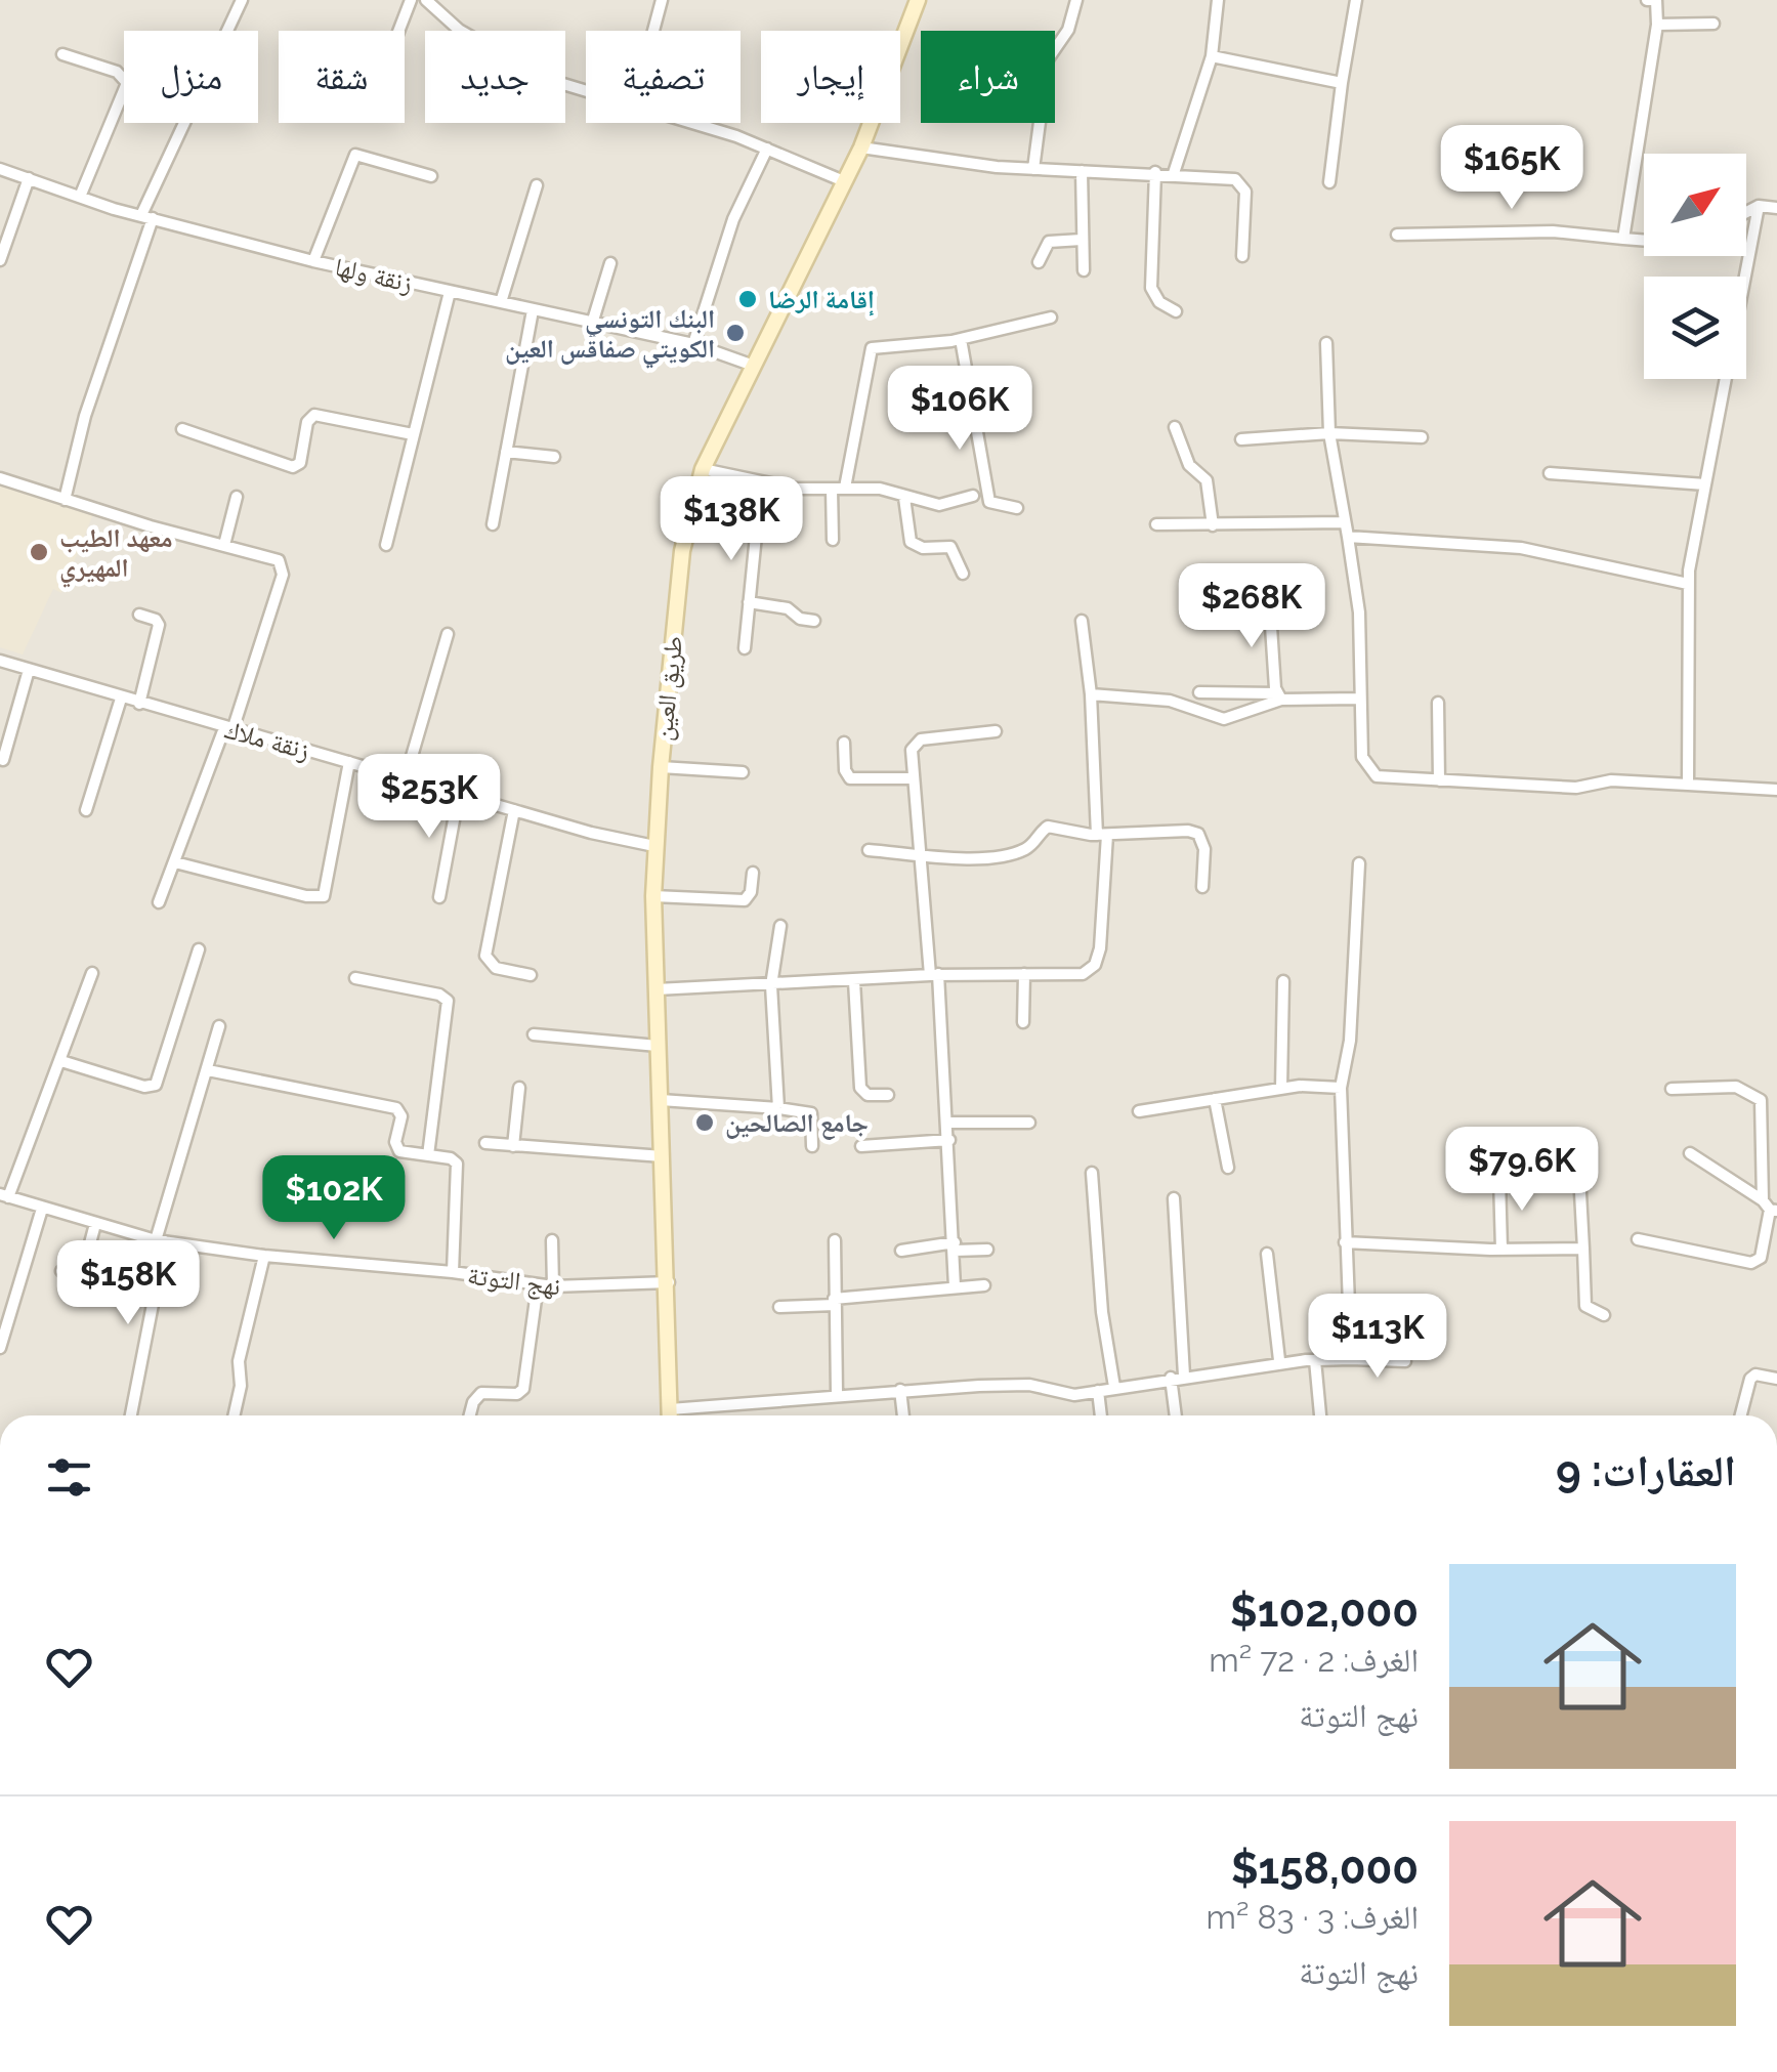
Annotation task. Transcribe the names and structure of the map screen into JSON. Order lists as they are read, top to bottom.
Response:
{
  "streets": {
    "main road": ["طريق العين"],
    "street": ["زنقة ولها", "زنقة ملاك", "نهج التوتة"]
  },
  "crossings": [
    ["زنقة ولها", "طريق العين"],
    ["طريق العين", "زنقة ملاك"],
    ["طريق العين", "نهج التوتة"]
  ],
  "places": [
    "إقامة الرضا",
    "البنك التونسي الكويتي صفاقس العين",
    "معهد الطيب المهيري",
    "جامع الصالحين"
  ],
  "north": "top right",
  "page": {
    "chip": [
      "شراء",
      "إيجار",
      "تصفية",
      "جديد",
      "شقة",
      "منزل"
    ],
    "price": [
      "$165K",
      "$106K",
      "$138K",
      "$268K",
      "$253K",
      "$79.6K",
      "$102K",
      "$158K",
      "$113K"
    ],
    "heading": "العقارات: 9",
    "list": [
      {
        "name": "$102,000",
        "note": "الغرف: 2 · 72 m² · نهج التوتة"
      },
      {
        "name": "$158,000",
        "note": "الغرف: 3 · 83 m² · نهج التوتة"
      }
    ]
  }
}
